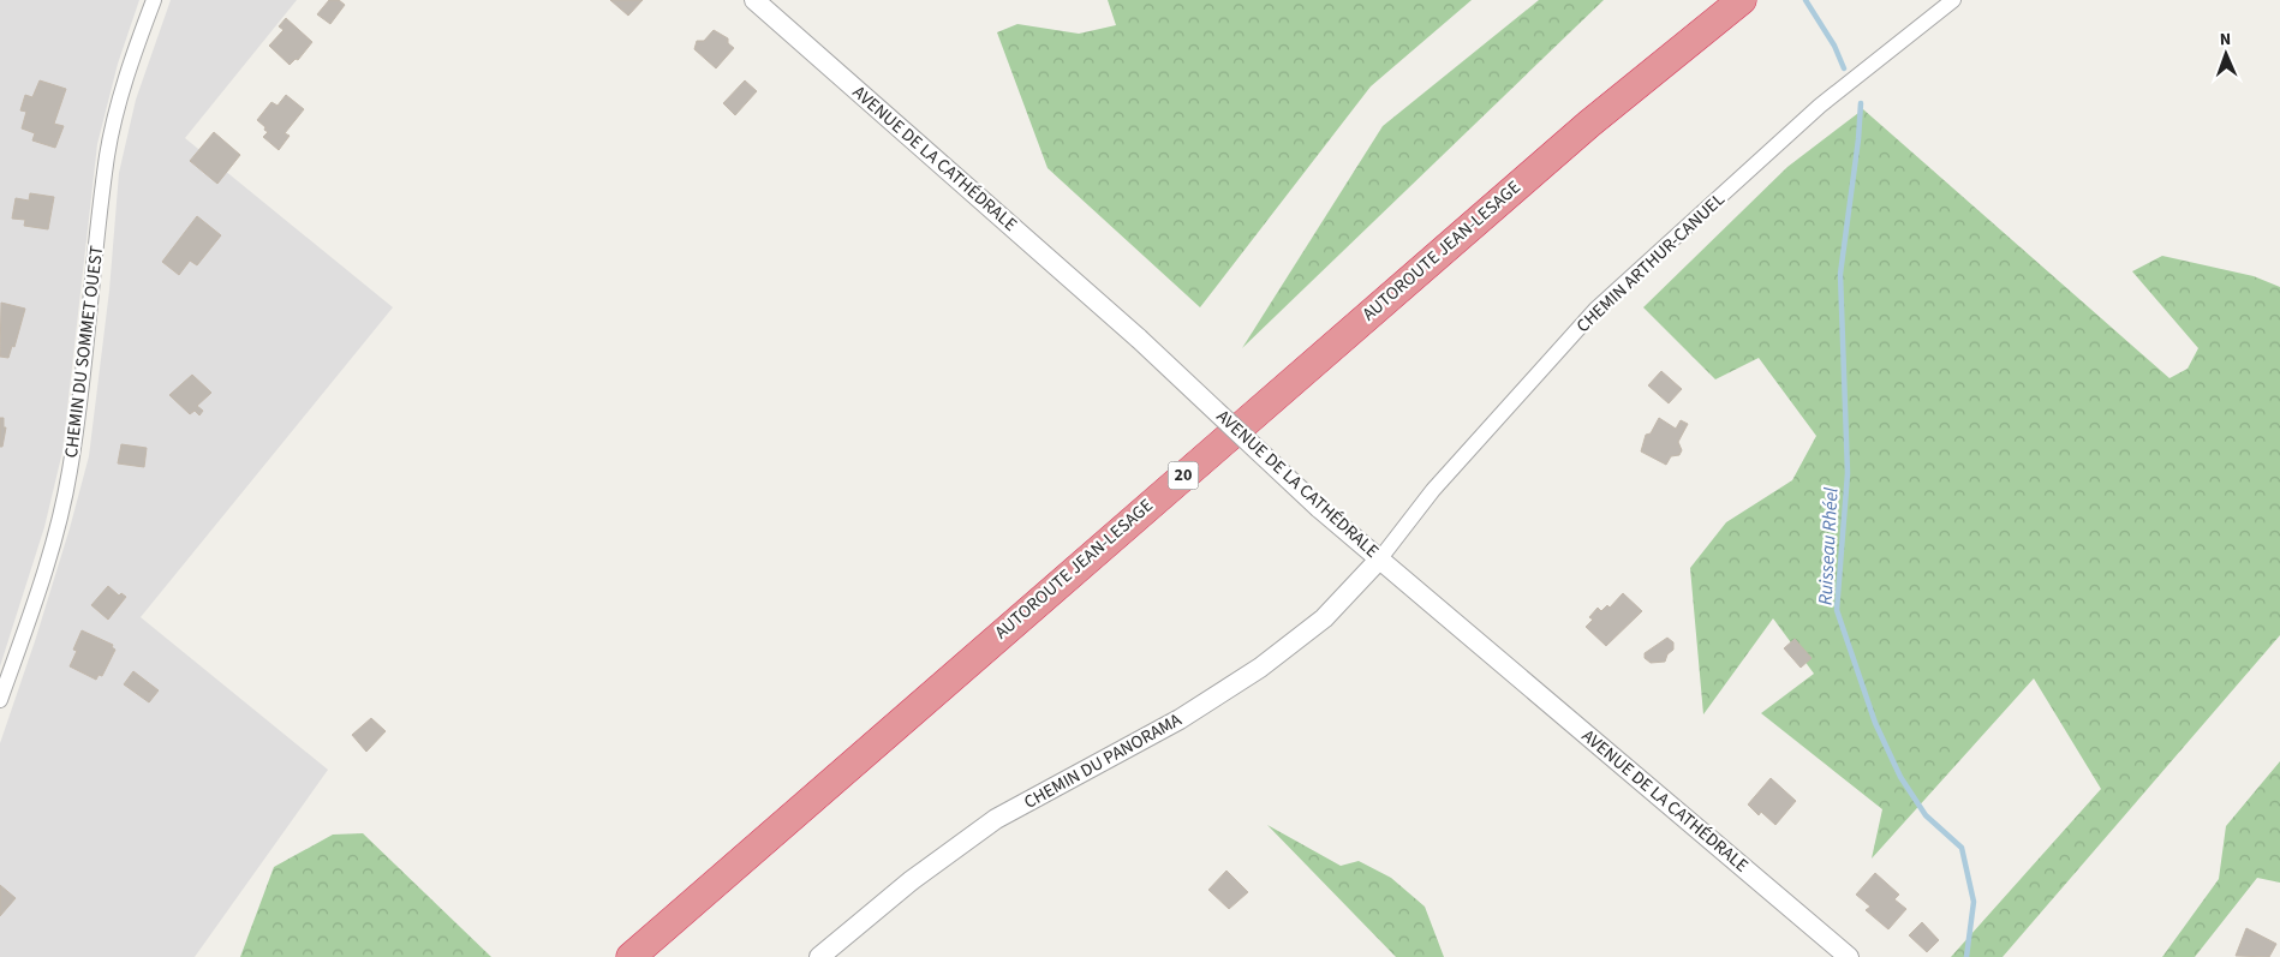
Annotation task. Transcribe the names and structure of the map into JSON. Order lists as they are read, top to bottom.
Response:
{
  "streets": {
    "highway": ["AUTOROUTE JEAN-LESAGE", "20"],
    "street": [
      "AVENUE DE LA CATHÉDRALE",
      "CHEMIN ARTHUR-CANUEL",
      "CHEMIN DU SOMMET OUEST",
      "CHEMIN DU PANORAMA"
    ]
  },
  "crossings": [
    ["AVENUE DE LA CATHÉDRALE", "CHEMIN ARTHUR-CANUEL"],
    ["AVENUE DE LA CATHÉDRALE", "CHEMIN DU PANORAMA"],
    ["CHEMIN ARTHUR-CANUEL", "CHEMIN DU PANORAMA"]
  ],
  "water": ["Ruisseau Rhéel"],
  "north": "top"
}
